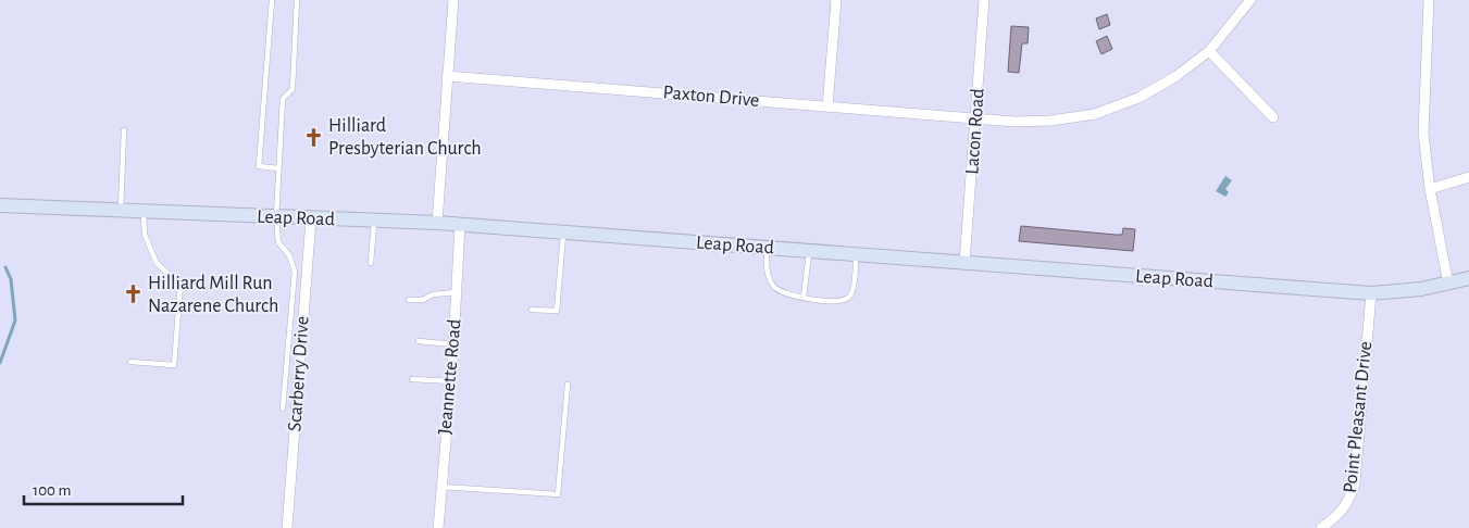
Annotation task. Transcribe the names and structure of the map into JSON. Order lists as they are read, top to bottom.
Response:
{
  "streets": {
    "street": [
      "Paxton Drive",
      "Lacon Road",
      "Leap Road",
      "Scarberry Drive",
      "Jeannette Road",
      "Point Pleasant Drive"
    ]
  },
  "crossings": [
    ["Paxton Drive", "Lacon Road"],
    ["Lacon Road", "Leap Road"],
    ["Leap Road", "Scarberry Drive"],
    ["Leap Road", "Jeannette Road"],
    ["Leap Road", "Point Pleasant Drive"]
  ],
  "places": {
    "church": ["Hilliard Presbyterian Church", "Hilliard Mill Run Nazarene Church"]
  },
  "scale_bar": "100 m"
}
